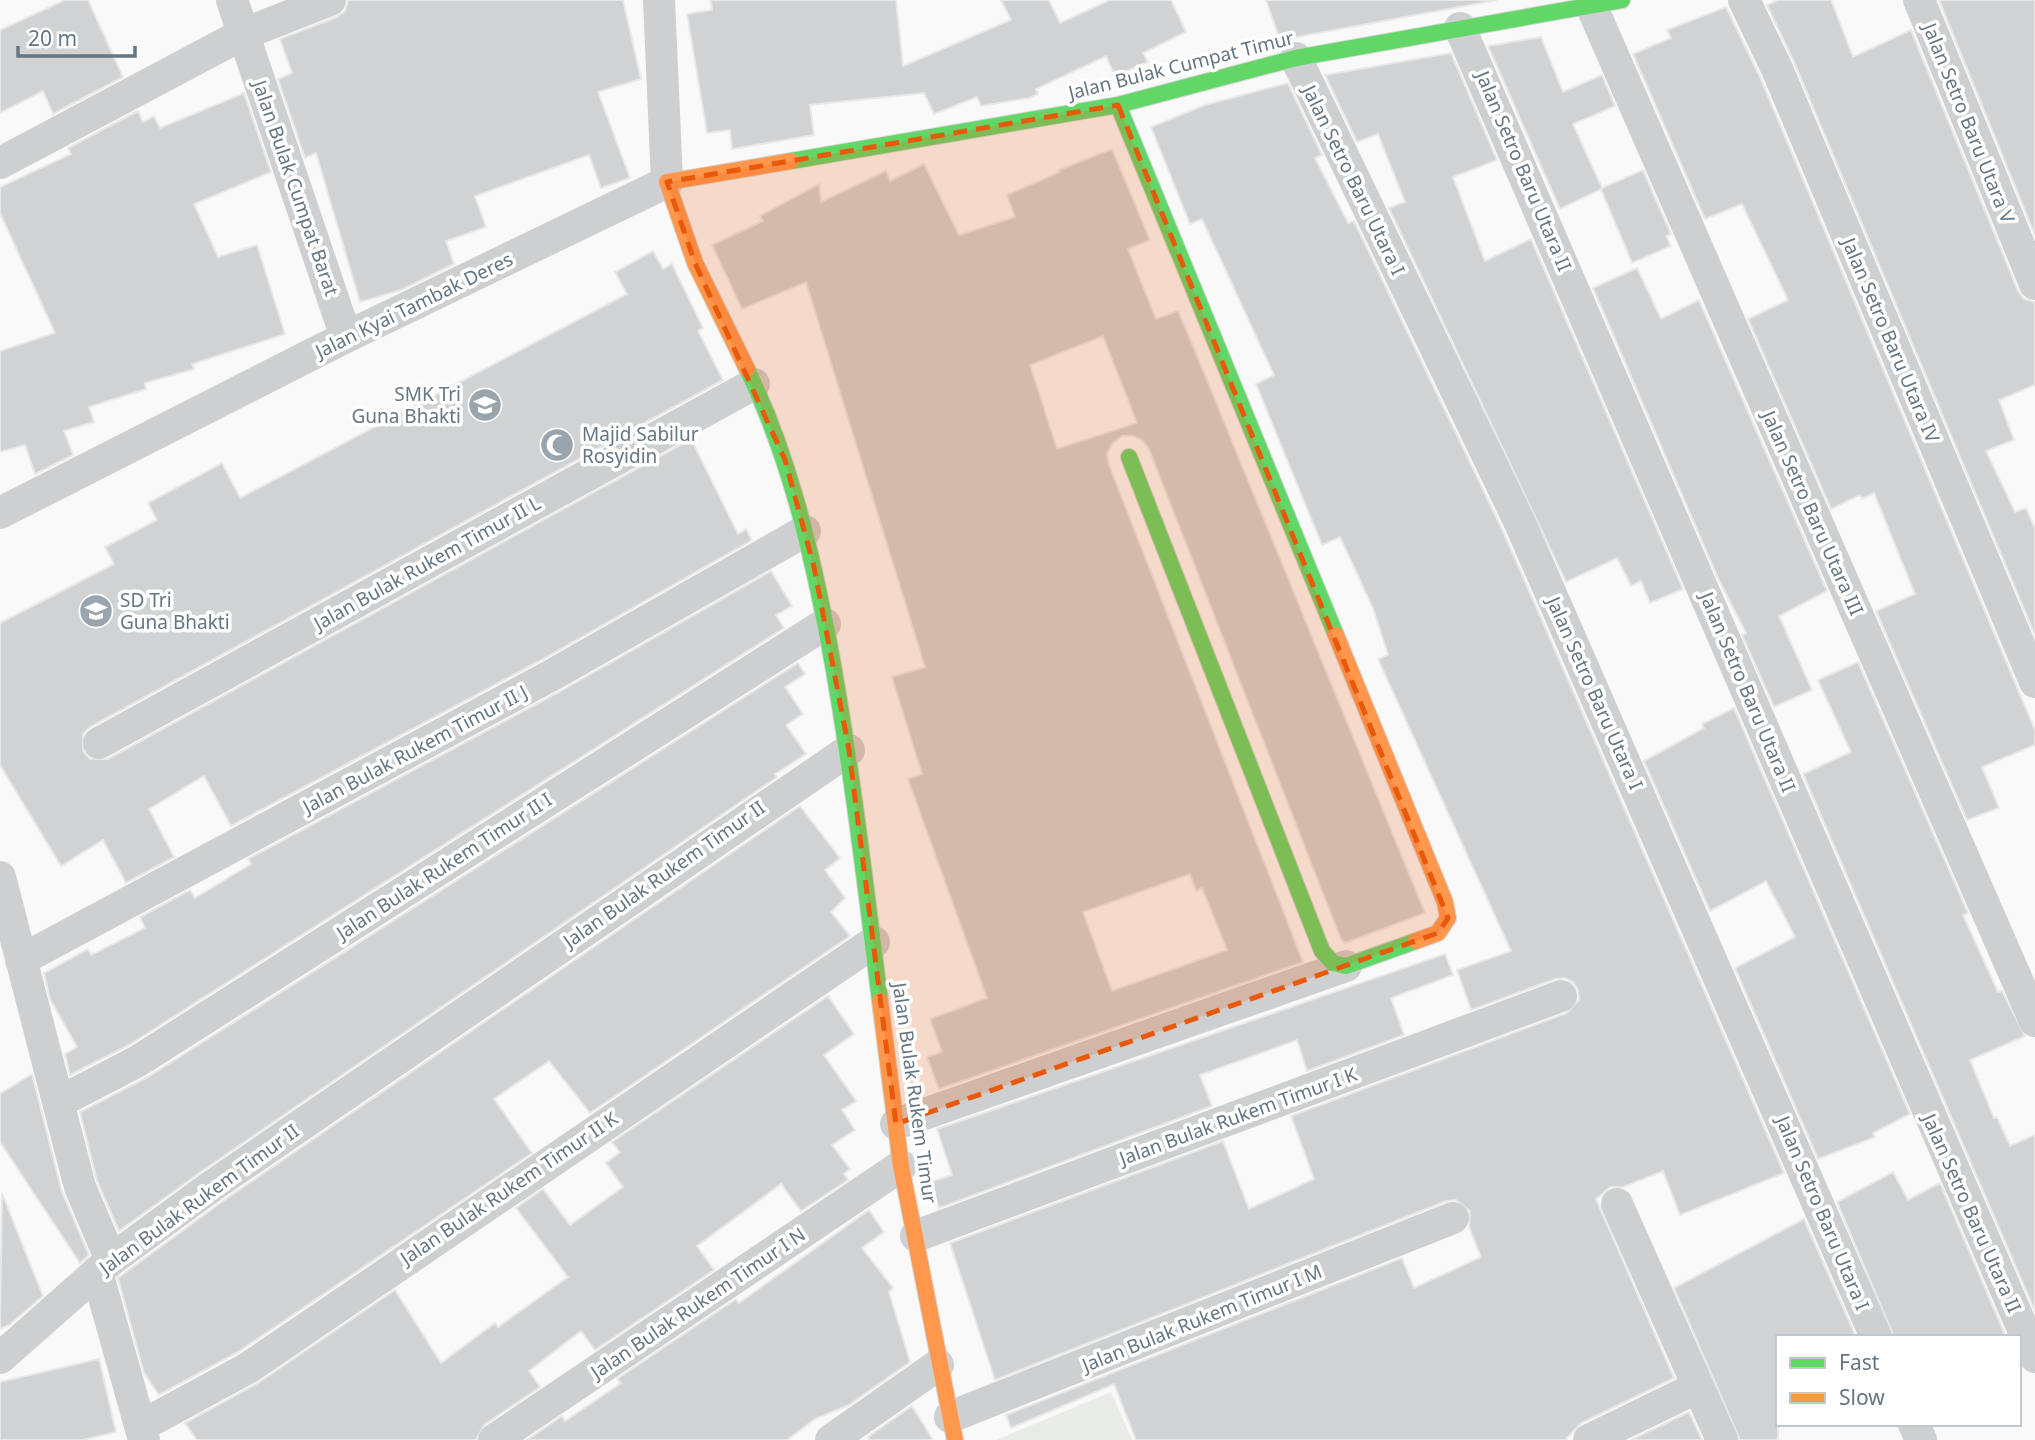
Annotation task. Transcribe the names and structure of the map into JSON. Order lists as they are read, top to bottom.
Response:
{
  "streets": {
    "street": [
      "Jalan Bulak Cumpat Timur",
      "Jalan Setro Baru Utara V",
      "Jalan Setro Baru Utara II",
      "Jalan Setro Baru Utara I",
      "Jalan Bulak Cumpat Barat",
      "Jalan Kyai Tambak Deres",
      "Jalan Setro Baru Utara IV",
      "Jalan Setro Baru Utara III",
      "Jalan Bulak Rukem Timur II L",
      "Jalan Bulak Rukem Timur II J",
      "Jalan Bulak Rukem Timur II I",
      "Jalan Bulak Rukem Timur II",
      "Jalan Bulak Rukem Timur",
      "Jalan Bulak Rukem Timur I K",
      "Jalan Bulak Rukem Timur II K",
      "Jalan Bulak Rukem Timur I N",
      "Jalan Bulak Rukem Timur I M"
    ]
  },
  "crossings": [
    ["Jalan Bulak Cumpat Timur", "Jalan Setro Baru Utara II"],
    ["Jalan Bulak Cumpat Timur", "Jalan Setro Baru Utara I"],
    ["Jalan Bulak Cumpat Timur", "Jalan Kyai Tambak Deres"],
    ["Jalan Bulak Cumpat Timur", "Jalan Setro Baru Utara III"],
    ["Jalan Bulak Cumpat Barat", "Jalan Kyai Tambak Deres"],
    ["Jalan Bulak Rukem Timur II", "Jalan Bulak Rukem Timur"],
    ["Jalan Bulak Rukem Timur", "Jalan Bulak Rukem Timur I K"],
    ["Jalan Bulak Rukem Timur", "Jalan Bulak Rukem Timur II K"],
    ["Jalan Bulak Rukem Timur", "Jalan Bulak Rukem Timur I N"],
    ["Jalan Bulak Rukem Timur", "Jalan Bulak Rukem Timur I M"]
  ],
  "places": {
    "school or university": ["SMK Tri Guna Bhakti", "SD Tri Guna Bhakti"],
    "mosque": ["Majid Sabilur Rosyidin"]
  },
  "legend": ["Fast", "Slow"],
  "scale_bar": "20 m"
}
